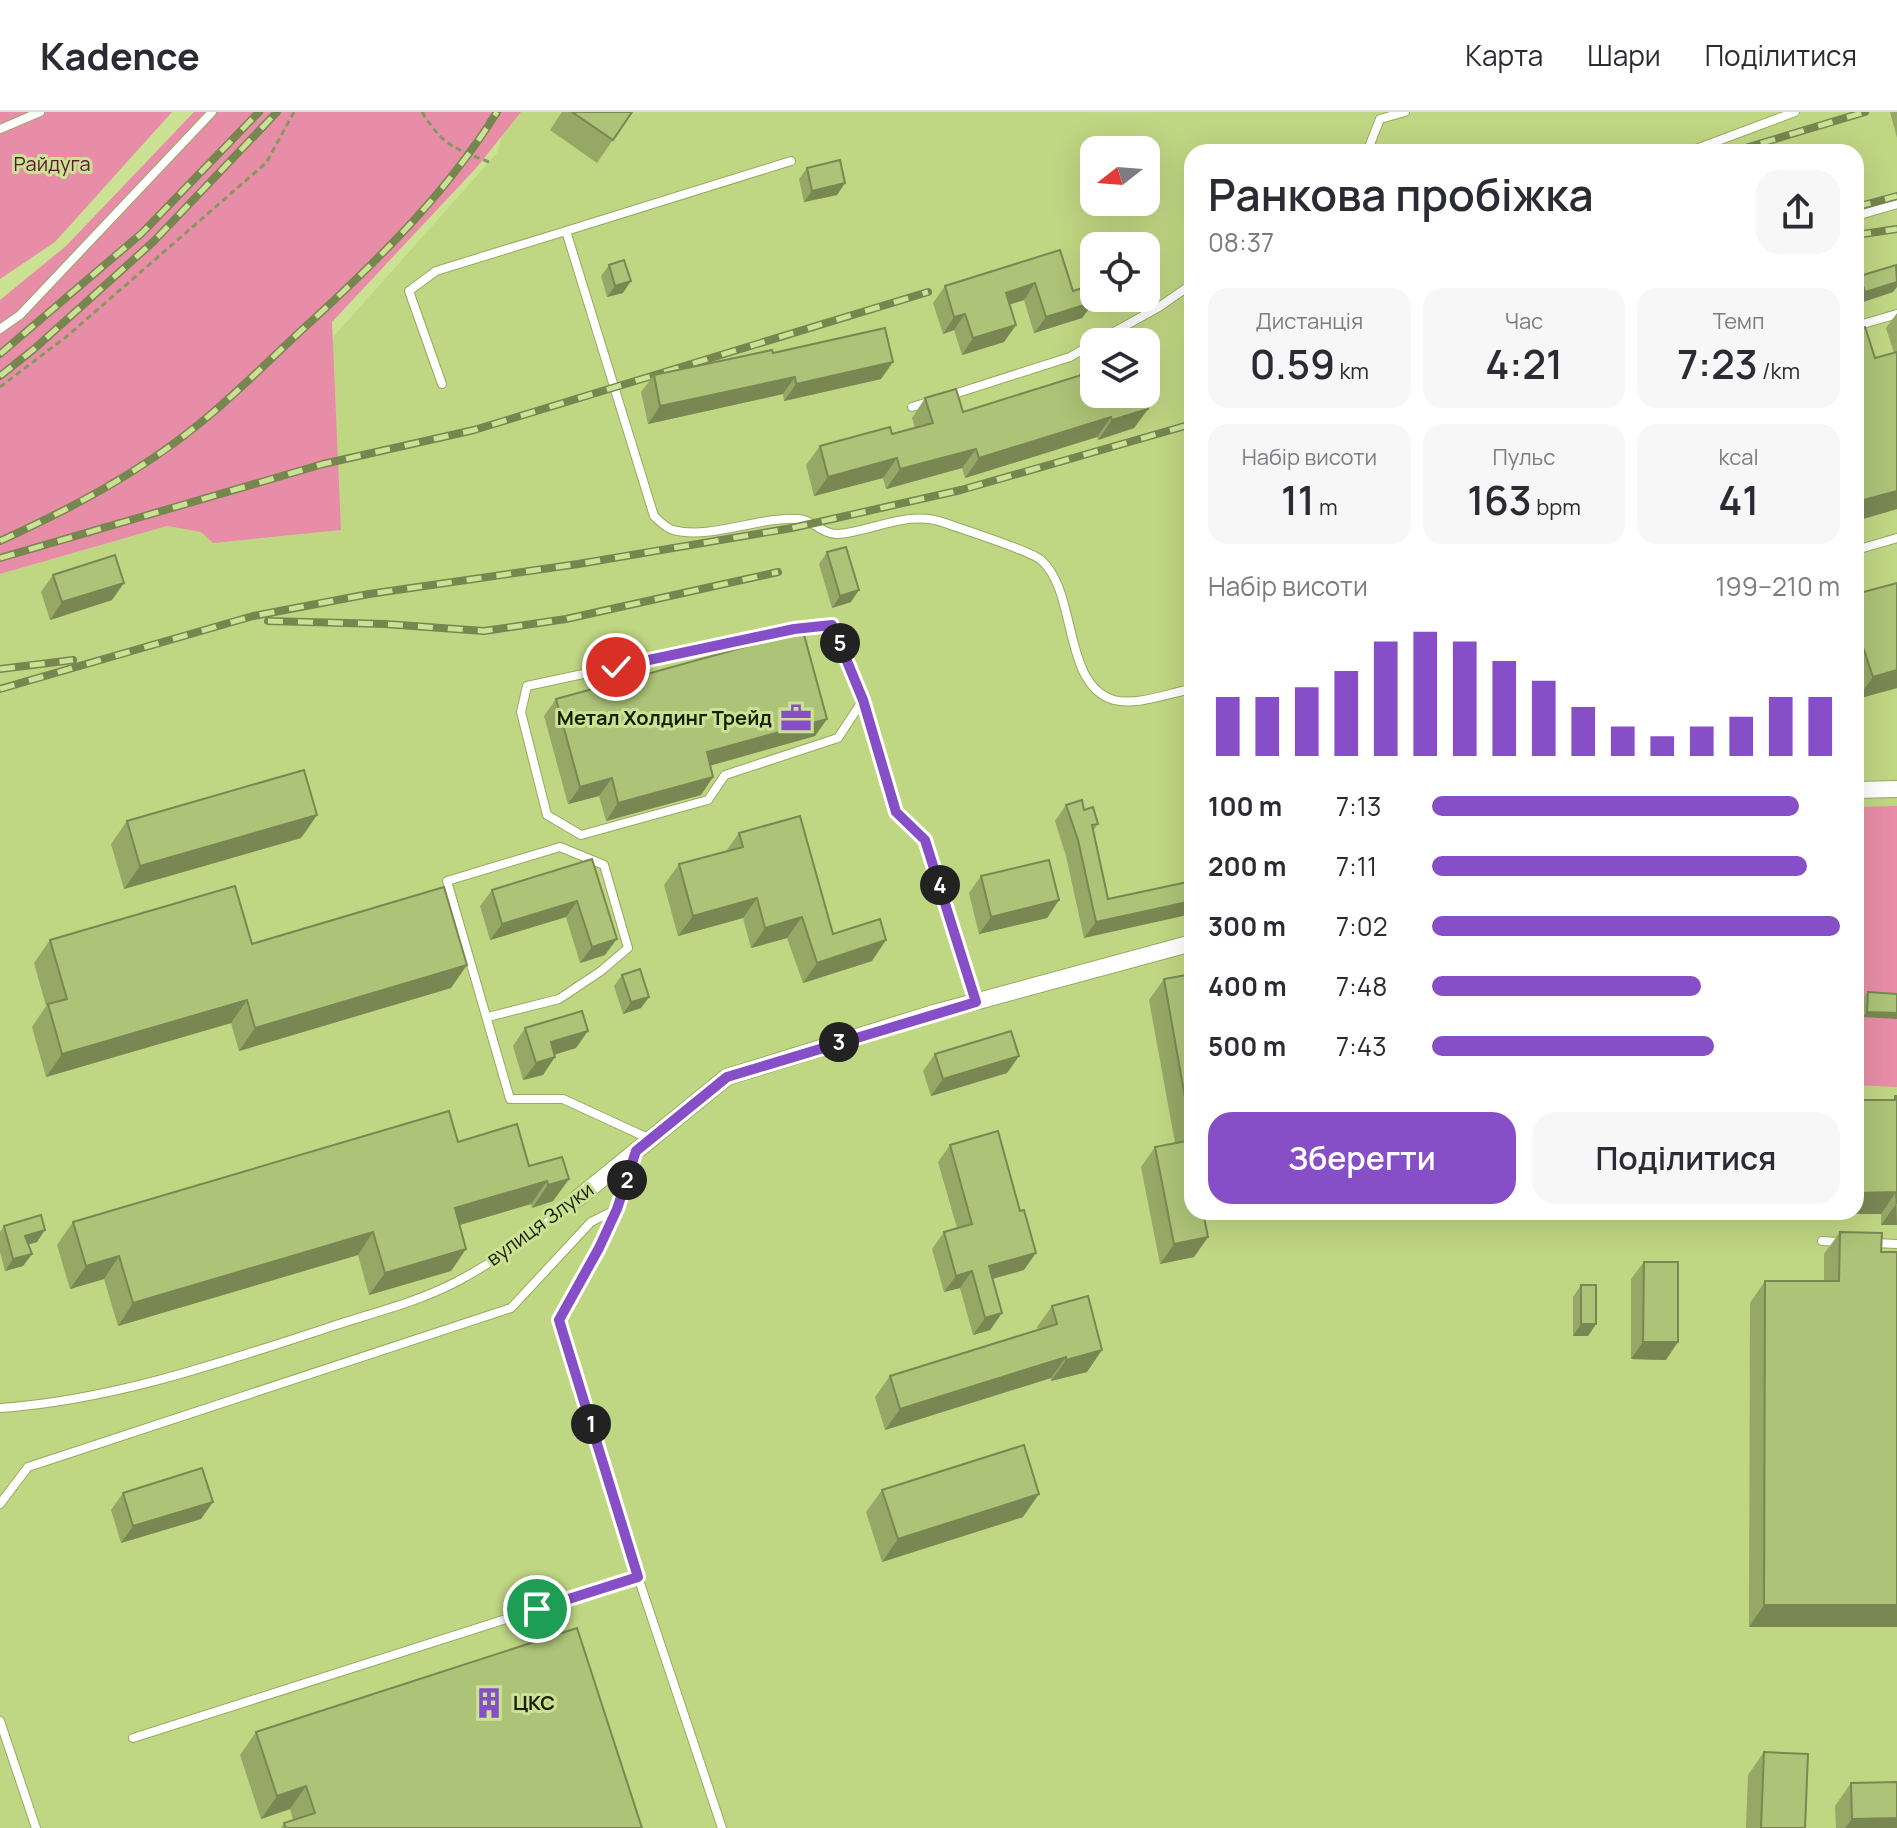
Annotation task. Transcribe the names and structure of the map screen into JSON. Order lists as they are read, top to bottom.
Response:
{
  "streets": {
    "street": ["вулиця Злуки"]
  },
  "parks": ["Райдуга"],
  "places": {
    "office": ["Метал Холдинг Трейд"],
    "building": ["ЦКС"]
  },
  "north": "left",
  "page": {
    "header": "Kadence",
    "nav": ["Карта", "Шари", "Поділитися"],
    "heading": ["Ранкова пробіжка", "08:37"],
    "stats": [
      ["Дистанція", "0.59 km"],
      ["Час", "4:21"],
      ["Темп", "7:23 /km"],
      ["Набір висоти", "11 m"],
      ["Пульс", "163 bpm"],
      ["kcal", "41"]
    ],
    "chart": ["Набір висоти", "199–210 m"],
    "pins": [
      "5",
      "4",
      "3",
      "2",
      "1"
    ],
    "list": [
      {
        "name": "100 m",
        "note": "7:13"
      },
      {
        "name": "200 m",
        "note": "7:11"
      },
      {
        "name": "300 m",
        "note": "7:02"
      },
      {
        "name": "400 m",
        "note": "7:48"
      },
      {
        "name": "500 m",
        "note": "7:43"
      }
    ],
    "buttons": ["Зберегти", "Поділитися"]
  }
}
